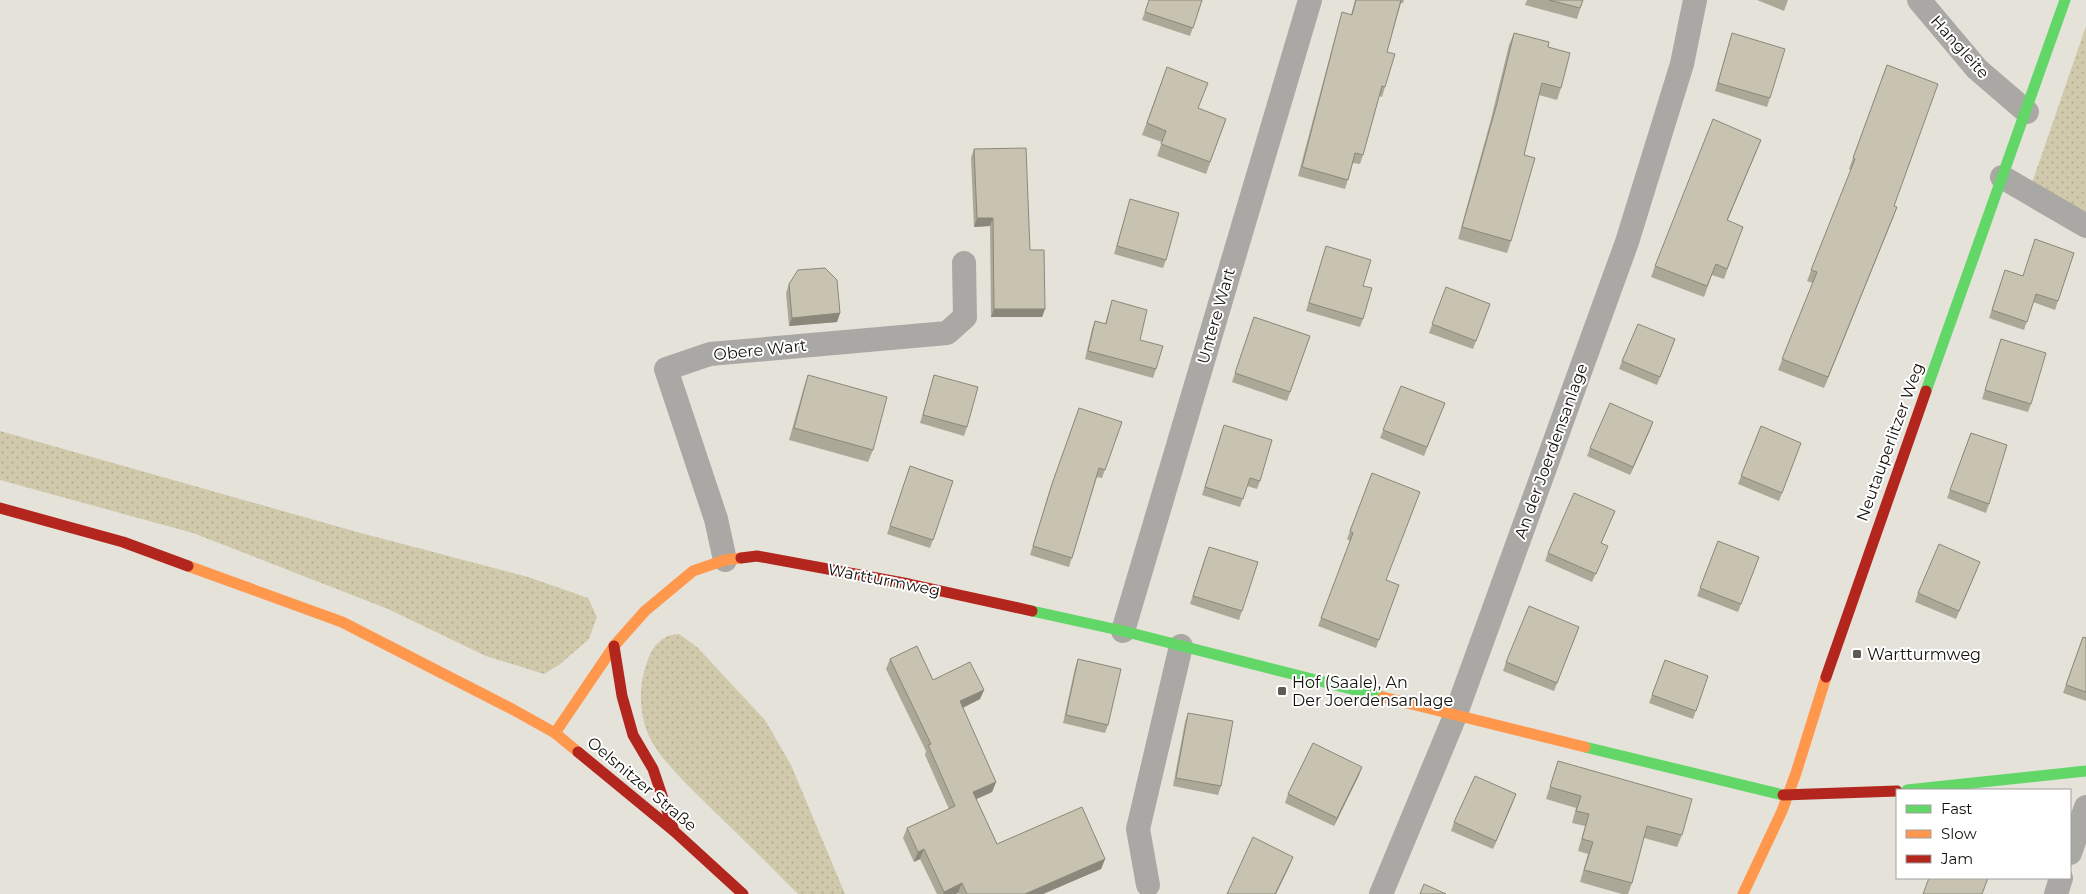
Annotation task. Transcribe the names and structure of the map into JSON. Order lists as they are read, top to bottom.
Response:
{
  "streets": {
    "street": [
      "Hangleite",
      "Untere Wart",
      "Obere Wart",
      "Neutauperlitzer Weg",
      "An der Joerdensanlage",
      "Wartturmweg",
      "Oelsnitzer Straße"
    ]
  },
  "crossings": [
    ["Hangleite", "Neutauperlitzer Weg"],
    ["Untere Wart", "Wartturmweg"],
    ["Obere Wart", "Wartturmweg"],
    ["Neutauperlitzer Weg", "Wartturmweg"],
    ["An der Joerdensanlage", "Wartturmweg"],
    ["Wartturmweg", "Oelsnitzer Straße"]
  ],
  "places": {
    "transit": ["Wartturmweg", "Hof (Saale), An Der Joerdensanlage"]
  },
  "legend": ["Fast", "Slow", "Jam"]
}
